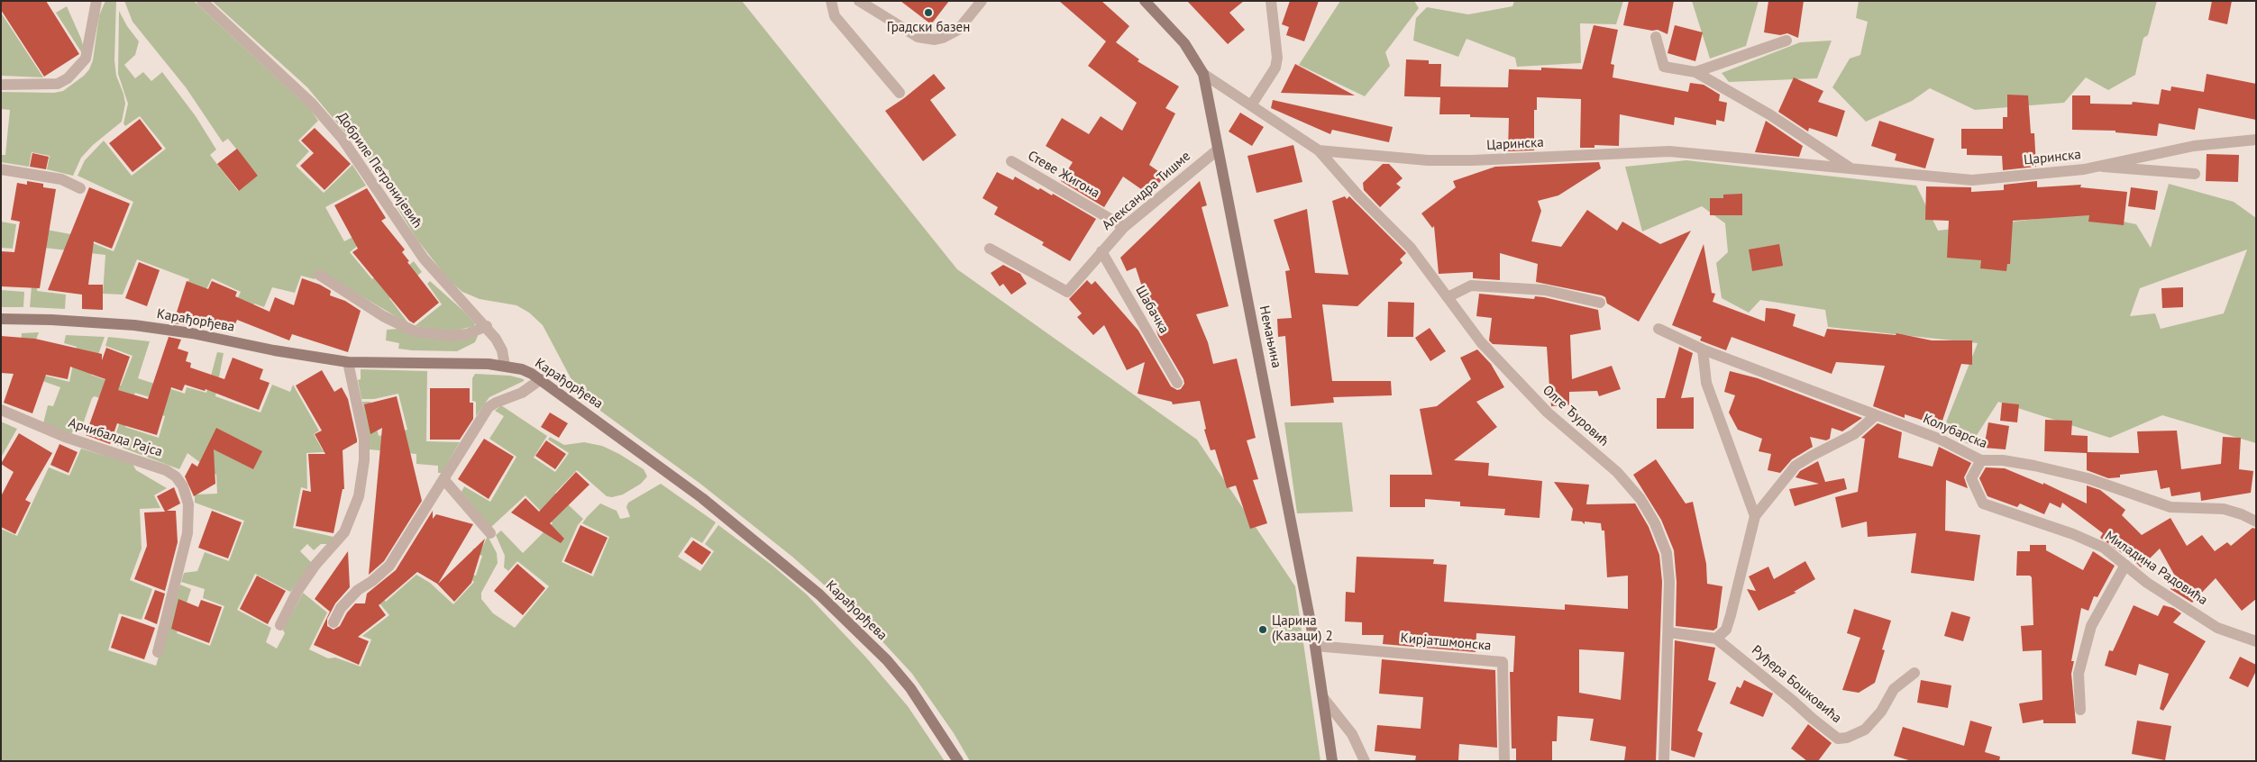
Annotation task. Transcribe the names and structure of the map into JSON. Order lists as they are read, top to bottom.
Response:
{
  "streets": {
    "street": [
      "Царинска",
      "Добриле Петронијевић",
      "Стеве Жигона",
      "Александра Тишме",
      "Шабачка",
      "Карађорђева",
      "Немањина",
      "Олге Ђуровић",
      "Колубарска",
      "Арчибалда Рајса",
      "Миладина Радовића",
      "Кирјатшмонска",
      "Руђера Бошковића"
    ]
  },
  "crossings": [
    ["Царинска", "Немањина"],
    ["Царинска", "Олге Ђуровић"],
    ["Добриле Петронијевић", "Карађорђева"],
    ["Стеве Жигона", "Александра Тишме"],
    ["Александра Тишме", "Шабачка"],
    ["Александра Тишме", "Немањина"],
    ["Немањина", "Кирјатшмонска"],
    ["Колубарска", "Миладина Радовића"]
  ],
  "places": ["Градски базен", "Царина (Казаци) 2"]
}
